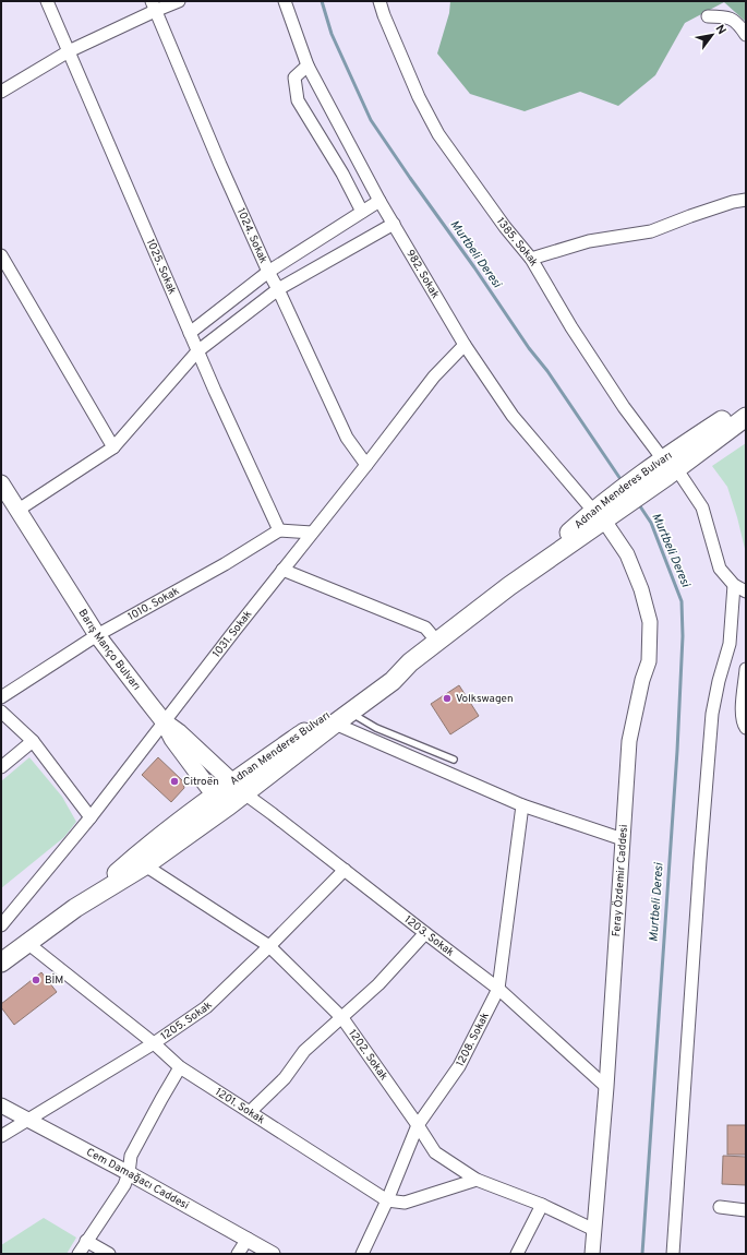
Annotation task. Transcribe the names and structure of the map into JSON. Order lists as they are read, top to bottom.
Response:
{
  "streets": {
    "main road": ["Adnan Menderes Bulvarı", "Barış Manço Bulvarı"],
    "street": [
      "1024. Sokak",
      "1385. Sokak",
      "1025. Sokak",
      "982. Sokak",
      "1010. Sokak",
      "1031. Sokak",
      "Feray Özdemir Caddesi",
      "1203. Sokak",
      "1205. Sokak",
      "1208. Sokak",
      "1202. Sokak",
      "1201. Sokak",
      "Cem Damağacı Caddesi"
    ]
  },
  "crossings": [
    ["1024. Sokak", "1031. Sokak"],
    ["1385. Sokak", "Adnan Menderes Bulvarı"],
    ["1025. Sokak", "1010. Sokak"],
    ["982. Sokak", "Adnan Menderes Bulvarı"],
    ["982. Sokak", "1031. Sokak"],
    ["982. Sokak", "Feray Özdemir Caddesi"],
    ["Adnan Menderes Bulvarı", "Barış Manço Bulvarı"],
    ["Adnan Menderes Bulvarı", "Feray Özdemir Caddesi"],
    ["Adnan Menderes Bulvarı", "1203. Sokak"],
    ["Adnan Menderes Bulvarı", "1202. Sokak"],
    ["Adnan Menderes Bulvarı", "1201. Sokak"],
    ["1010. Sokak", "Barış Manço Bulvarı"],
    ["1031. Sokak", "Barış Manço Bulvarı"],
    ["Barış Manço Bulvarı", "1203. Sokak"],
    ["Feray Özdemir Caddesi", "1203. Sokak"],
    ["Feray Özdemir Caddesi", "1202. Sokak"],
    ["1203. Sokak", "1205. Sokak"],
    ["1203. Sokak", "1208. Sokak"],
    ["1205. Sokak", "1202. Sokak"],
    ["1205. Sokak", "1201. Sokak"],
    ["1205. Sokak", "Cem Damağacı Caddesi"],
    ["1208. Sokak", "1202. Sokak"],
    ["1208. Sokak", "1201. Sokak"]
  ],
  "water": ["Murtbeli Deresi"],
  "places": ["Volkswagen", "Citroën", "BİM"],
  "north": "top right"
}
